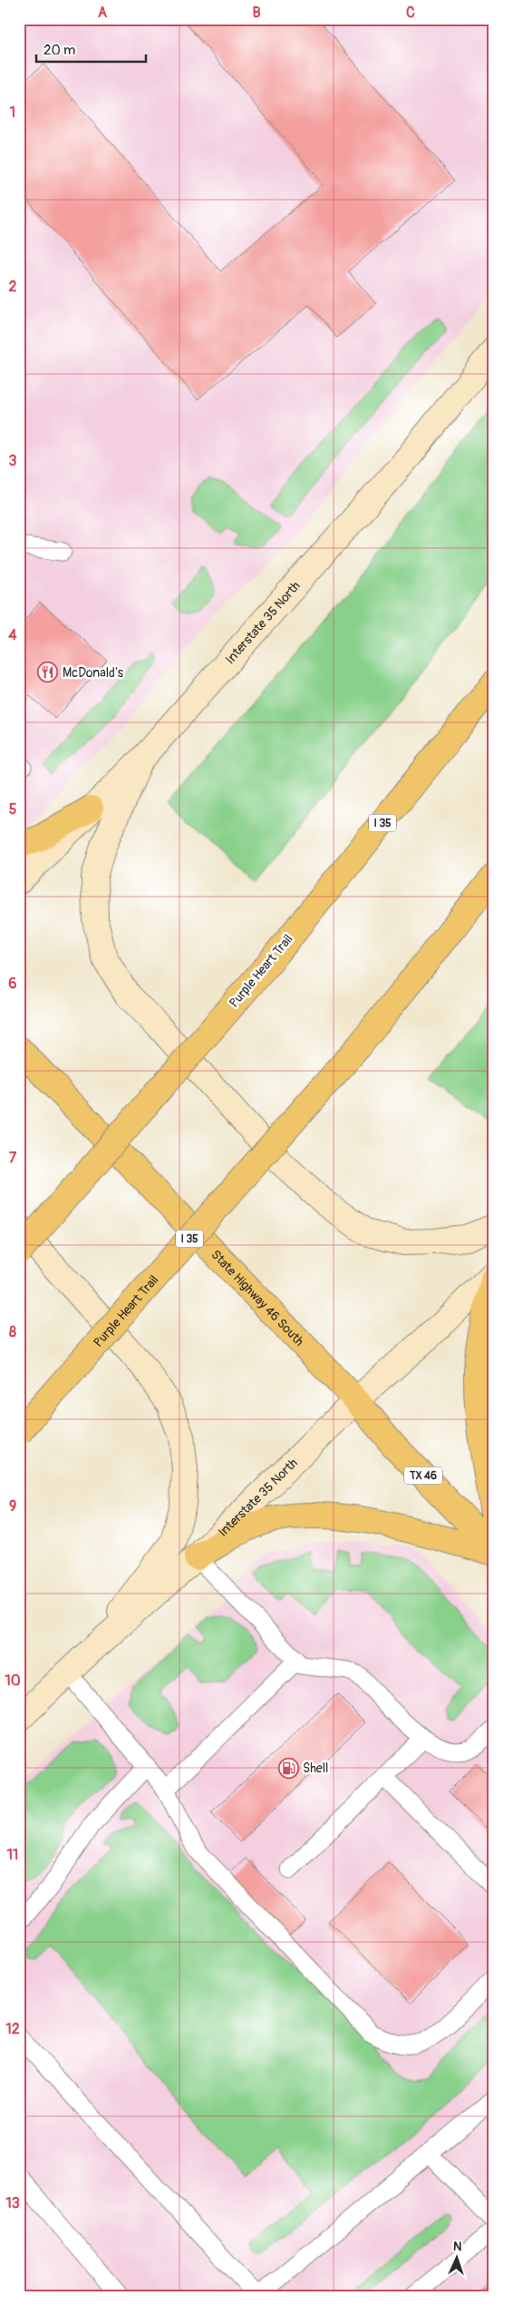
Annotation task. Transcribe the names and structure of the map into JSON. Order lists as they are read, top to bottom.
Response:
{
  "streets": {
    "main road": [
      "Interstate 35 North",
      "I 35",
      "Purple Heart Trail",
      "State Highway 46 South",
      "TX 46"
    ]
  },
  "crossings": [
    ["Interstate 35 North", "State Highway 46 South"]
  ],
  "places": {
    "restaurant": ["McDonald's"],
    "fuel station": ["Shell"]
  },
  "scale_bar": "20 m",
  "north": "top",
  "grid": {
    "columns": ["A", "B", "C"],
    "rows": [
      "1",
      "2",
      "3",
      "4",
      "5",
      "6",
      "7",
      "8",
      "9",
      "10",
      "11",
      "12",
      "13"
    ]
  }
}
